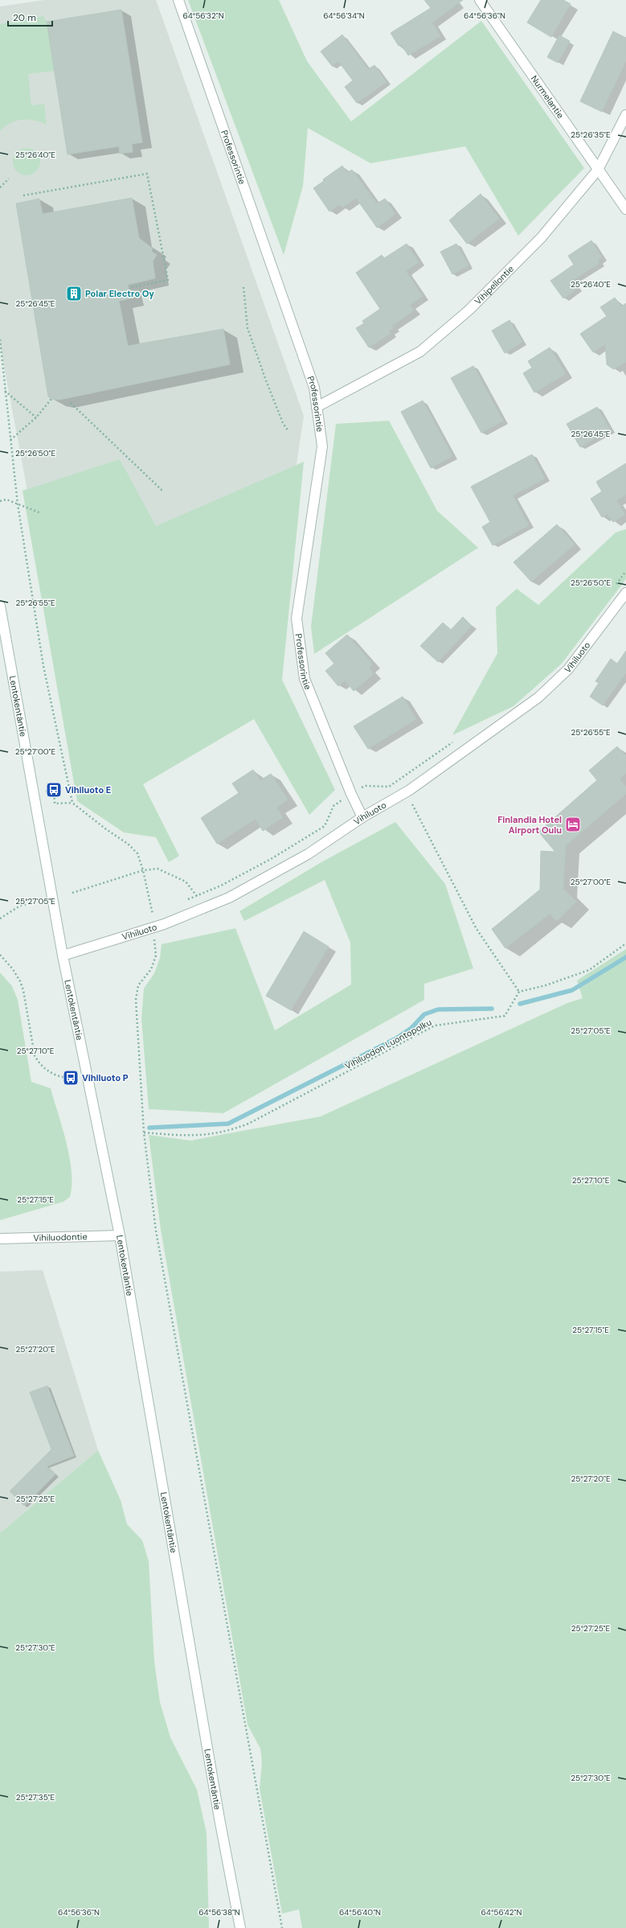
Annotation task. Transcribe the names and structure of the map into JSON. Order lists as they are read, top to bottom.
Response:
{
  "streets": {
    "street": [
      "Nurmelantie",
      "Professorintie",
      "Vihipellontie",
      "Vihiluoto",
      "Lentokentäntie",
      "Vihiluodontie"
    ],
    "path": ["Vihiluodon Luontopolku"]
  },
  "crossings": [
    ["Nurmelantie", "Vihipellontie"],
    ["Professorintie", "Vihipellontie"],
    ["Professorintie", "Vihiluoto"],
    ["Vihiluoto", "Lentokentäntie"],
    ["Lentokentäntie", "Vihiluodontie"]
  ],
  "places": {
    "building": ["Polar Electro Oy"],
    "bus stop": ["Vihiluoto E", "Vihiluoto P"],
    "hotel": ["Finlandia Hotel Airport Oulu"]
  },
  "scale_bar": "20 m",
  "coordinates": [
    "64°56'32\"N",
    "64°56'34\"N",
    "64°56'36\"N",
    "25°26'35\"E",
    "25°26'40\"E",
    "25°26'45\"E",
    "25°26'50\"E",
    "25°26'55\"E",
    "25°27'00\"E",
    "25°27'05\"E",
    "25°27'10\"E",
    "25°27'15\"E",
    "25°27'20\"E",
    "25°27'25\"E",
    "25°27'30\"E",
    "25°27'35\"E",
    "64°56'38\"N",
    "64°56'40\"N",
    "64°56'42\"N"
  ]
}
